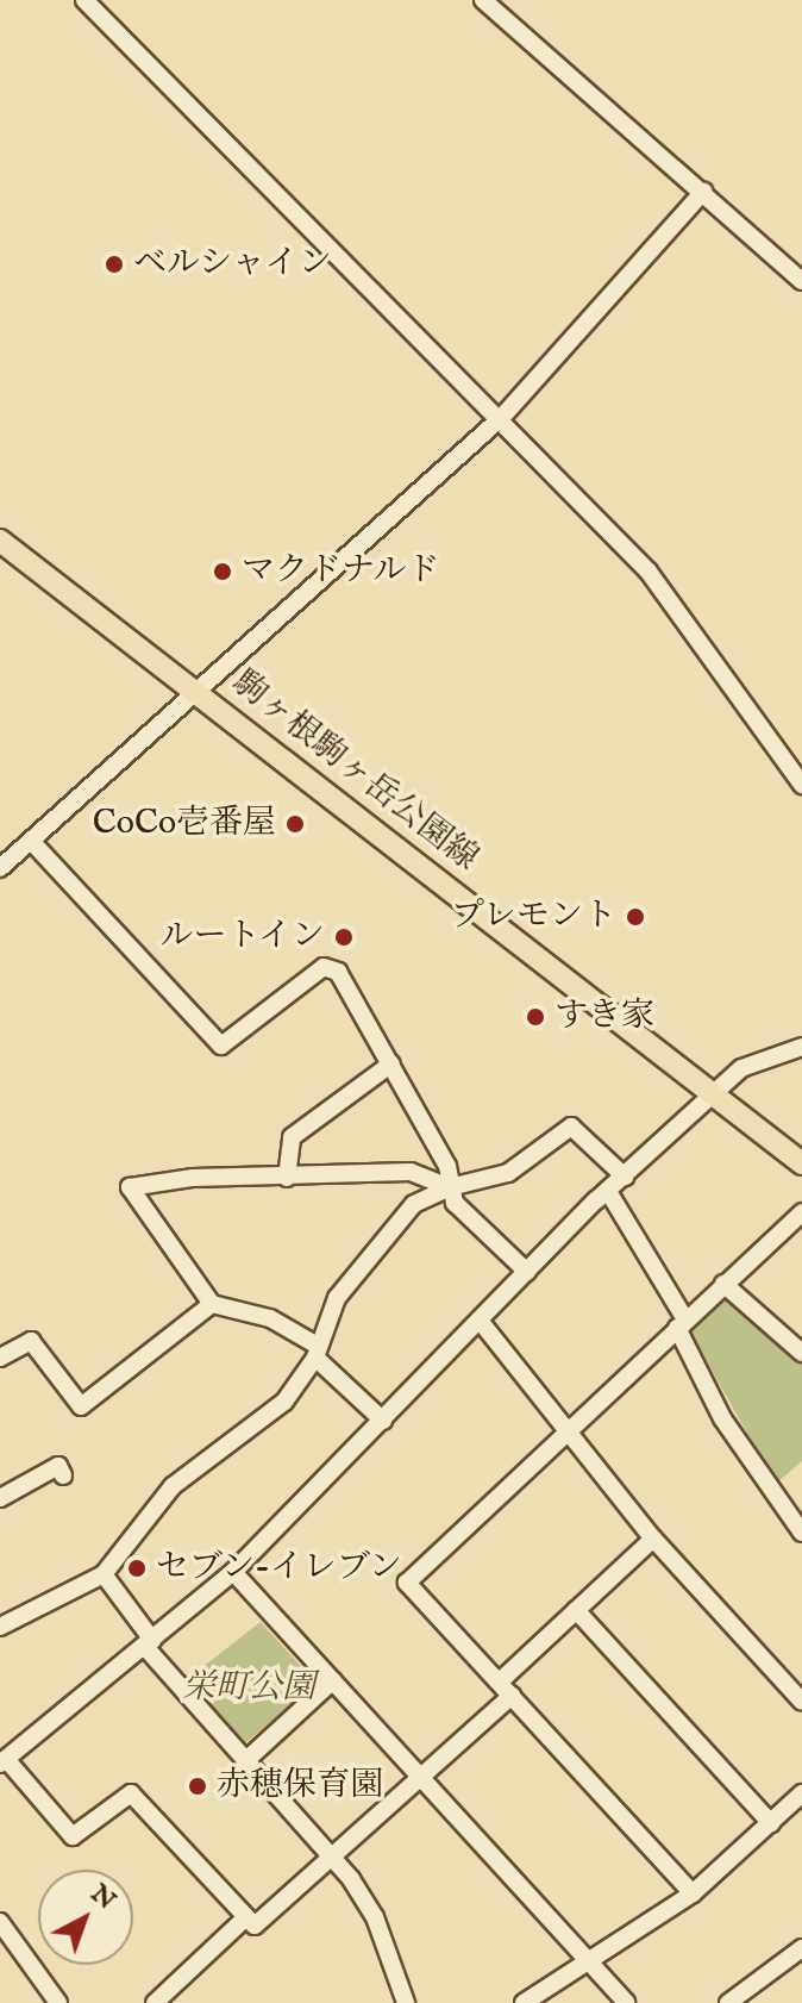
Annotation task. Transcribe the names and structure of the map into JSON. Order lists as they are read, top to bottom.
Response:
{
  "streets": {
    "main road": ["駒ヶ根駒ヶ岳公園線"]
  },
  "parks": ["栄町公園"],
  "places": [
    "ベルシャイン",
    "マクドナルド",
    "CoCo壱番屋",
    "プレモント",
    "ルートイン",
    "すき家",
    "セブン-イレブン",
    "赤穂保育園"
  ],
  "north": "top right"
}
